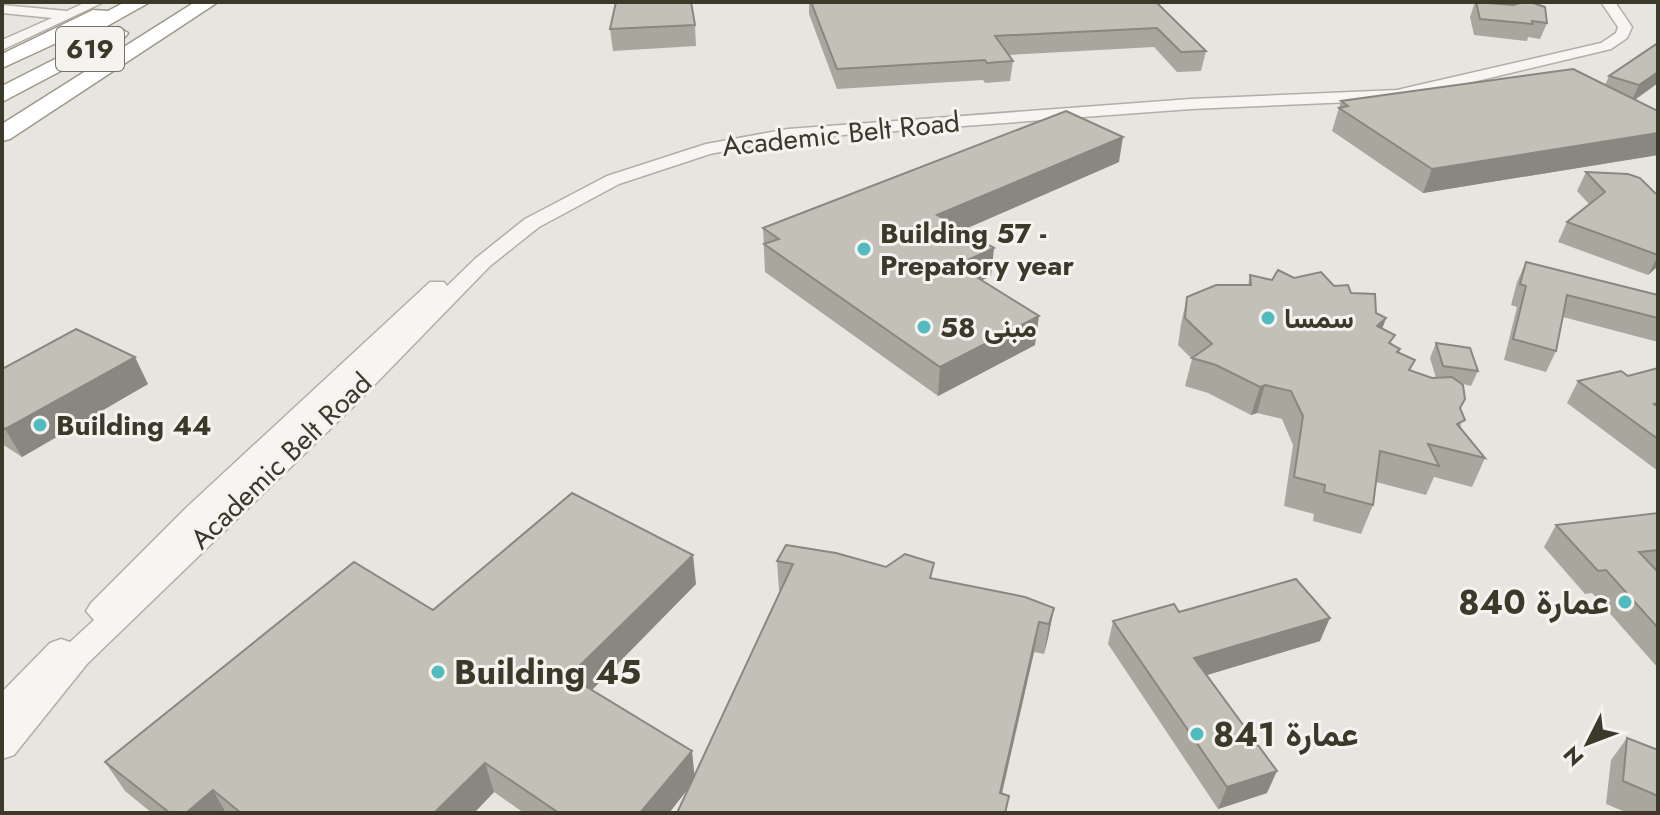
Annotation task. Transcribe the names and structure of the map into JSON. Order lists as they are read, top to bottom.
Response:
{
  "streets": {
    "highway": ["619"],
    "street": ["Academic Belt Road"]
  },
  "places": [
    "Building 57 - Prepatory year",
    "سمسا",
    "مبنى 58",
    "Building 44",
    "عمارة 840",
    "Building 45",
    "عمارة 841"
  ],
  "north": "bottom left"
}
